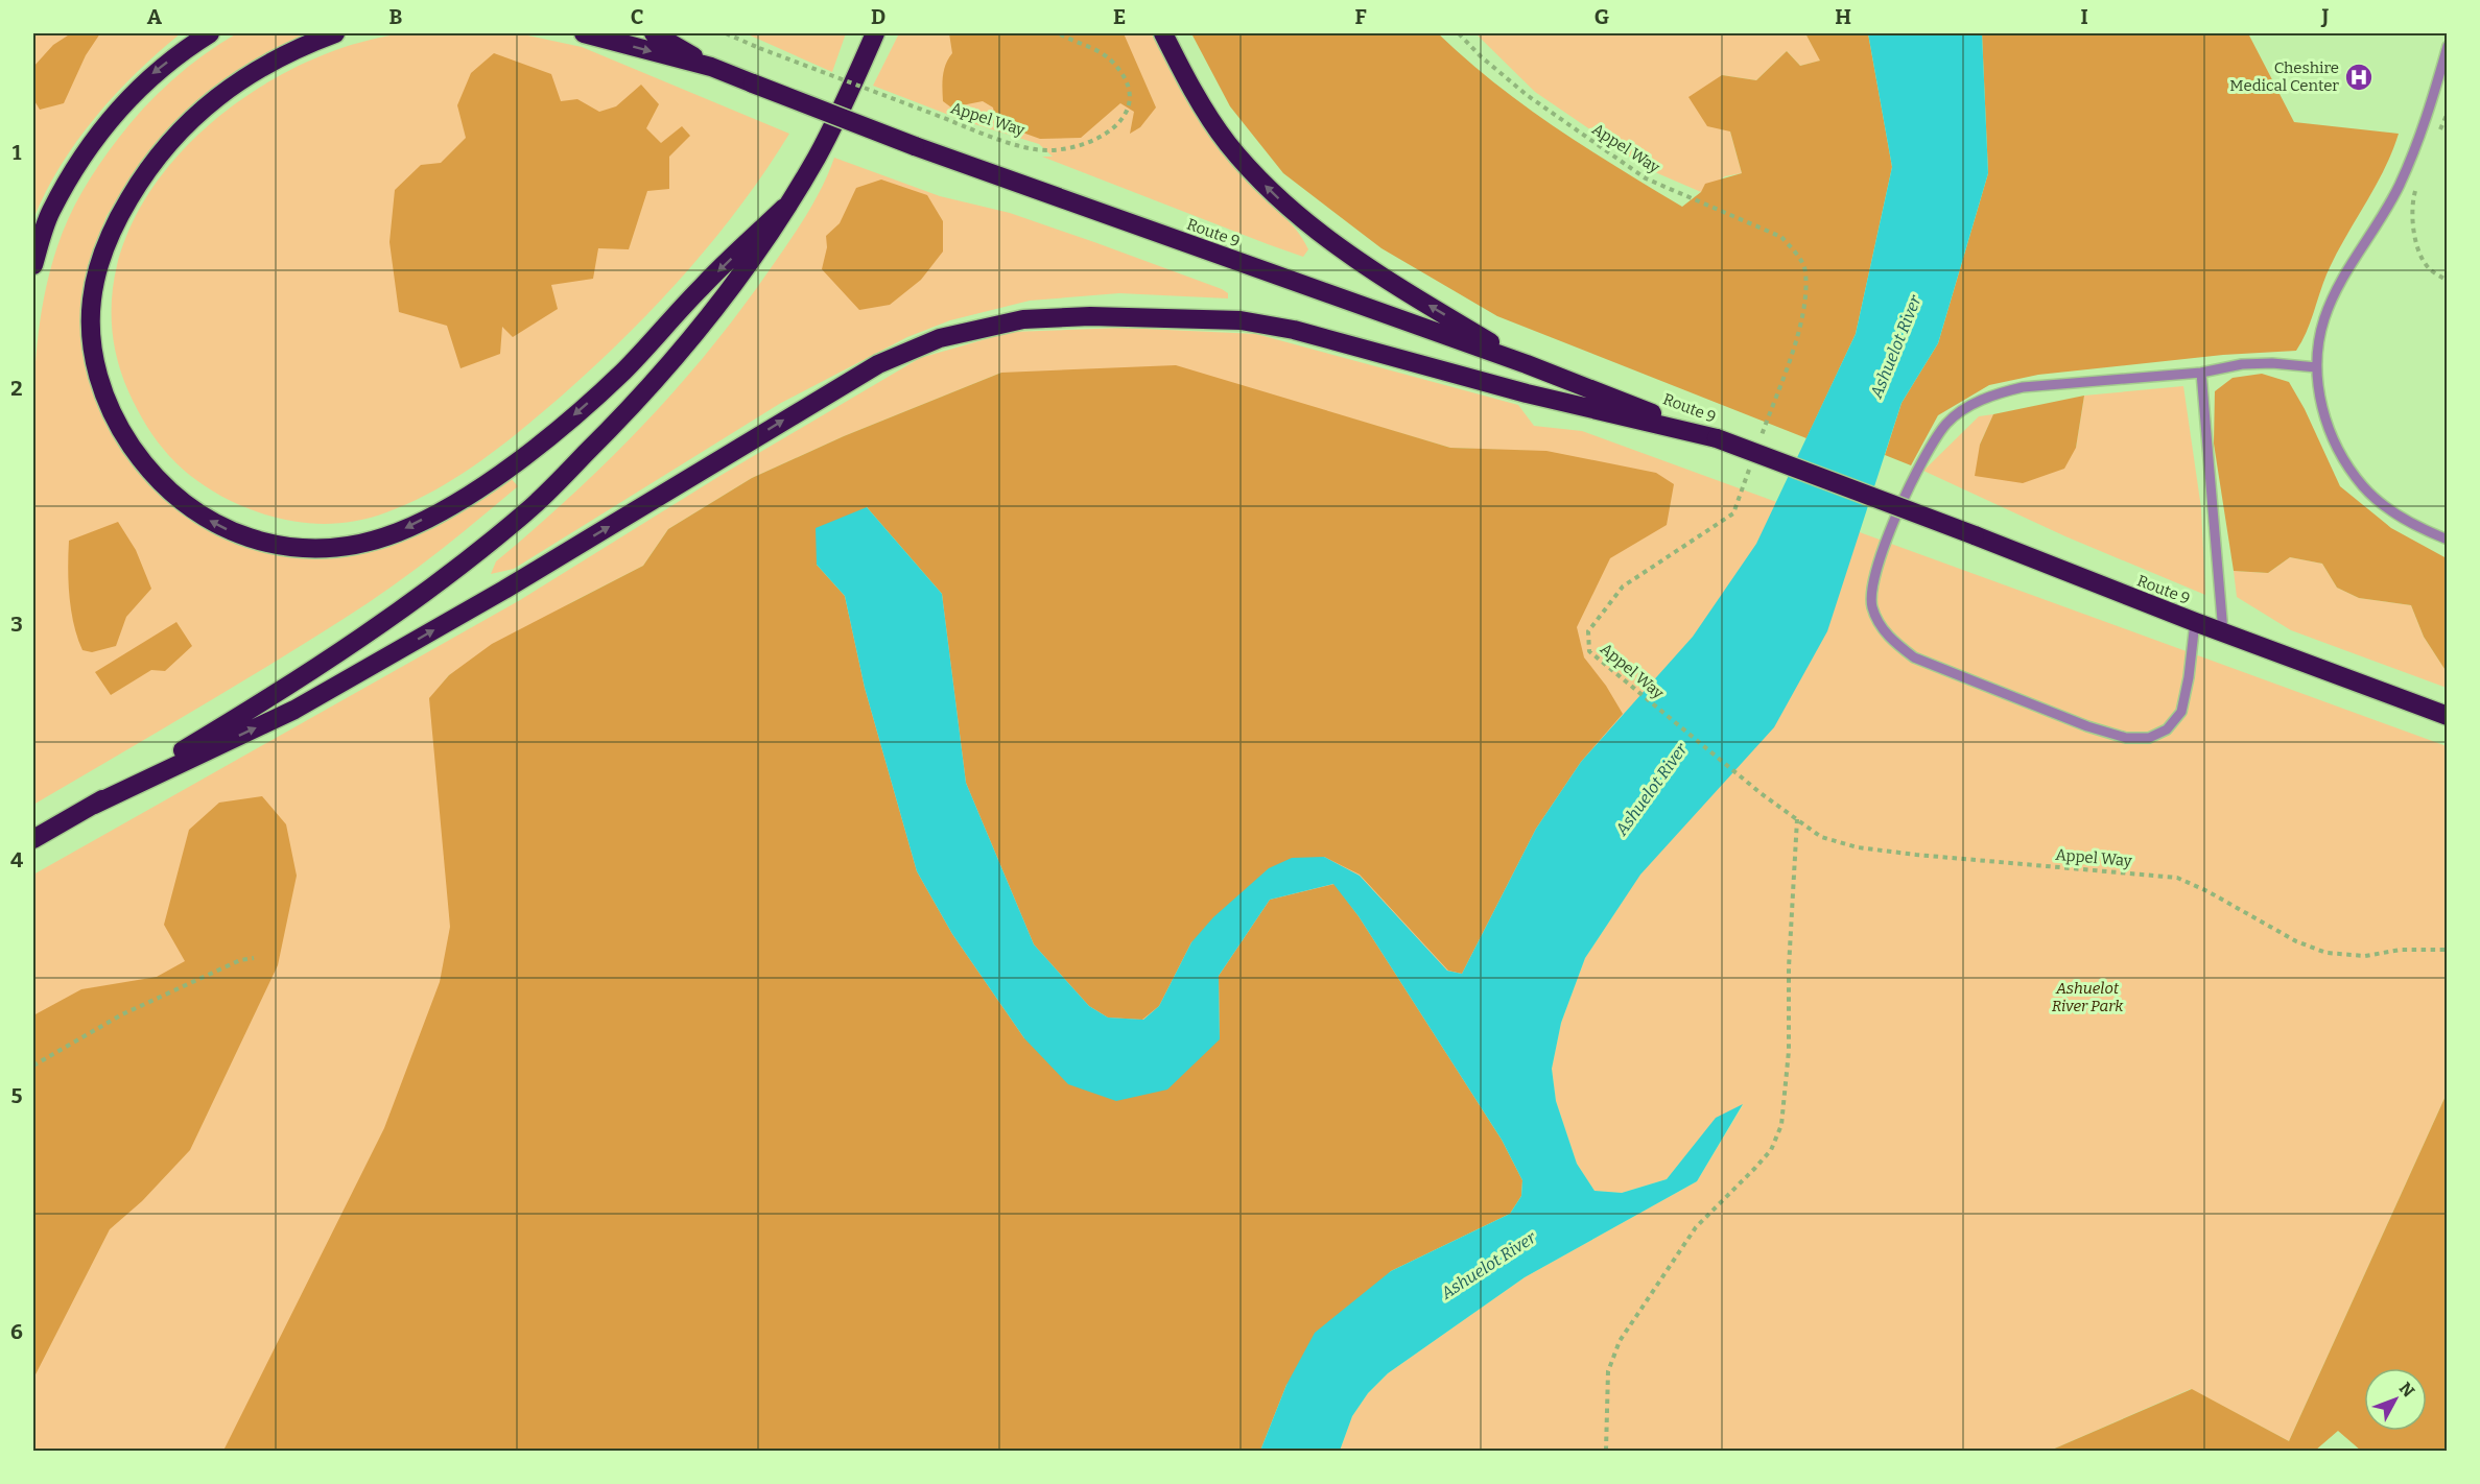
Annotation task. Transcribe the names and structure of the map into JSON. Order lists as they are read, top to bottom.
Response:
{
  "streets": {
    "highway": ["Route 9"],
    "path": ["Appel Way"]
  },
  "water": ["Ashuelot River"],
  "parks": ["Ashuelot River Park"],
  "places": {
    "hospital": ["Cheshire Medical Center"]
  },
  "north": "top right",
  "grid": {
    "columns": [
      "A",
      "B",
      "C",
      "D",
      "E",
      "F",
      "G",
      "H",
      "I",
      "J"
    ],
    "rows": [
      "1",
      "2",
      "3",
      "4",
      "5",
      "6"
    ]
  }
}
